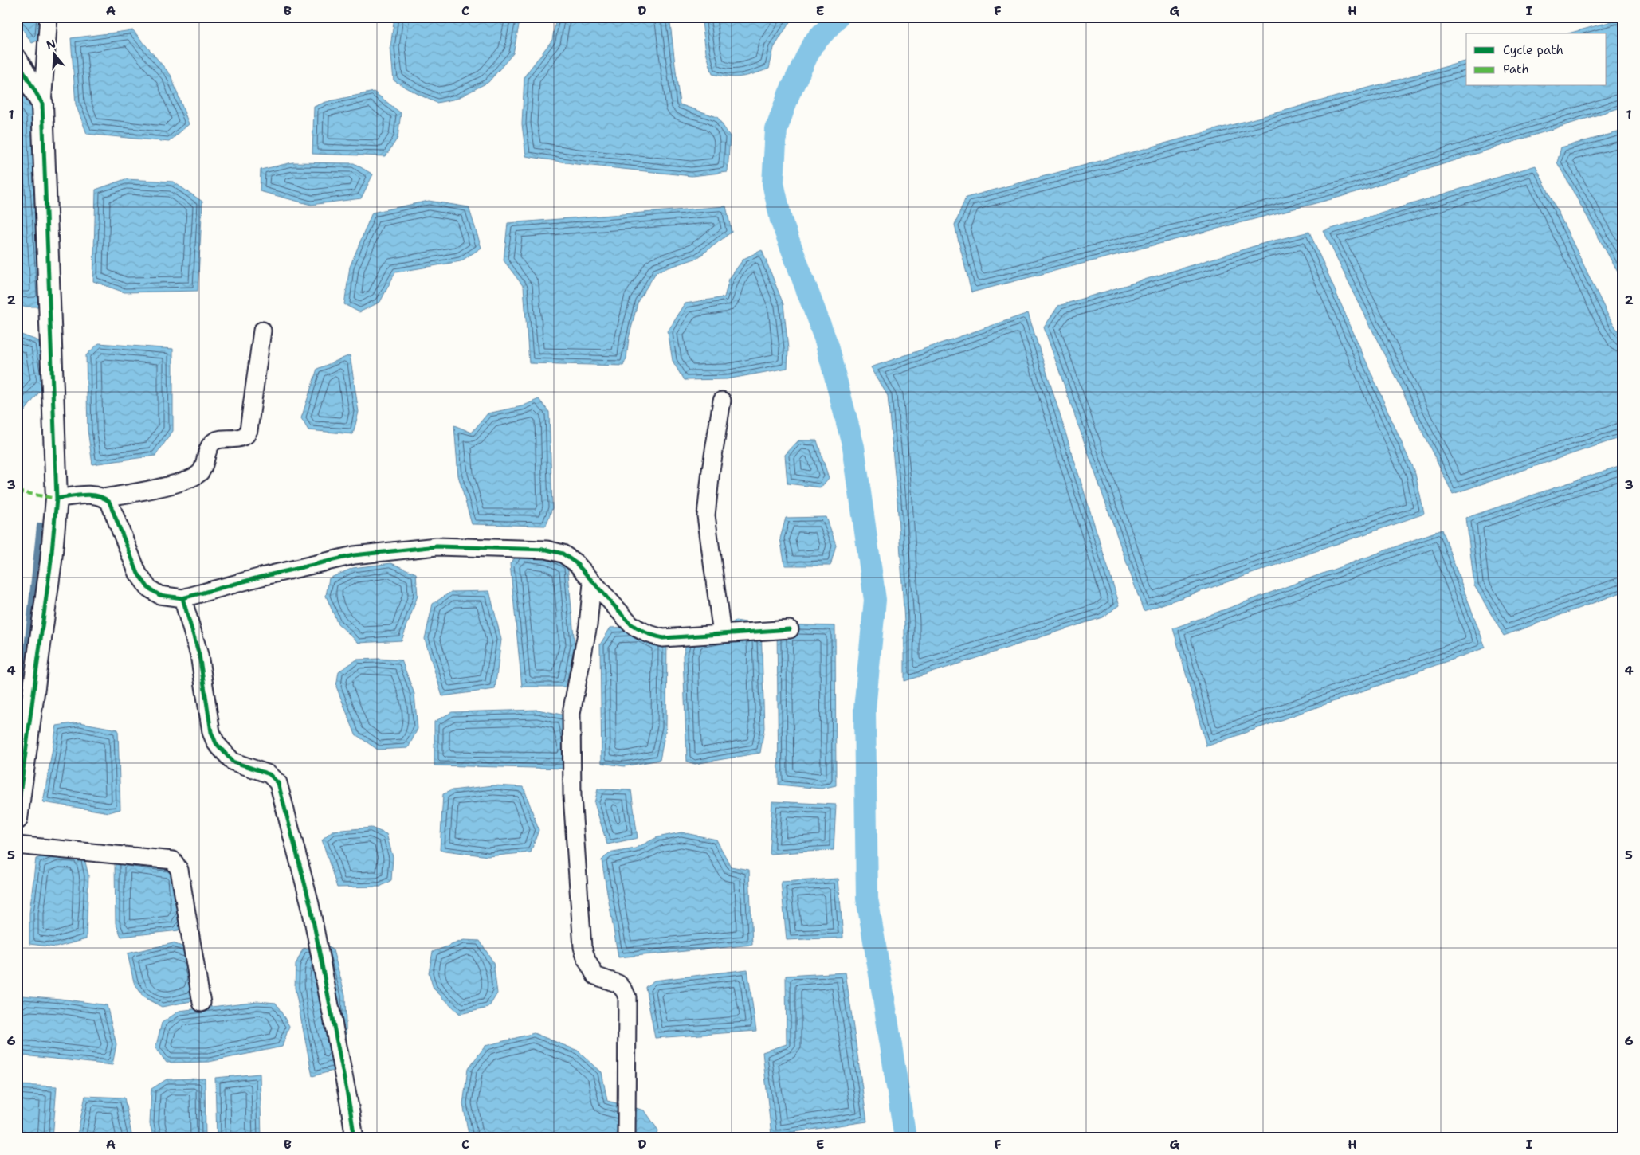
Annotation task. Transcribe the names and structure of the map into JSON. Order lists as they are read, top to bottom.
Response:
{
  "legend": ["Cycle path", "Path"],
  "north": "top",
  "grid": {
    "columns": [
      "A",
      "B",
      "C",
      "D",
      "E",
      "F",
      "G",
      "H",
      "I"
    ],
    "rows": [
      "1",
      "2",
      "3",
      "4",
      "5",
      "6"
    ]
  }
}
